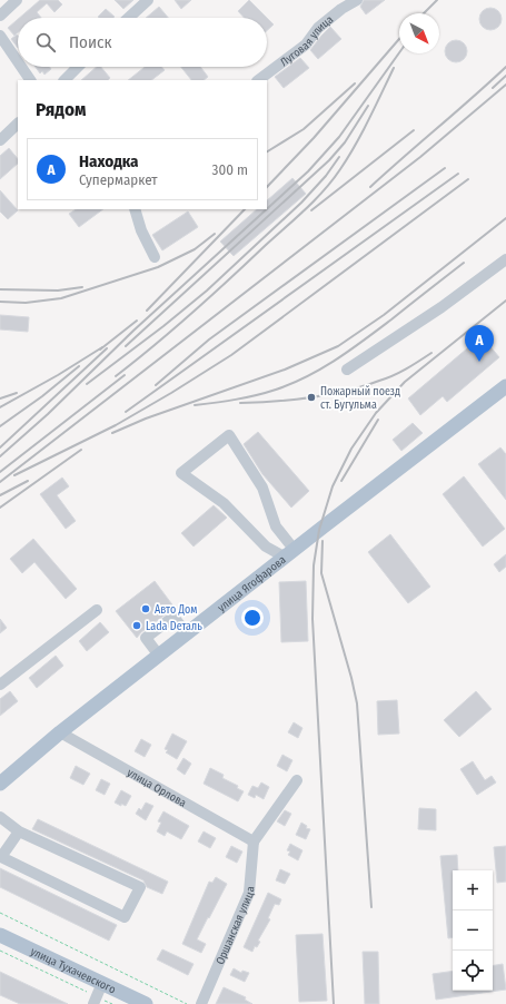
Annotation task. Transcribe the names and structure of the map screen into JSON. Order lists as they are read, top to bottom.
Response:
{
  "streets": {
    "main road": ["улица Ягофарова", "улица Тухачевского"],
    "street": ["Луговая улица", "улица Орлова", "Оршанская улица"]
  },
  "crossings": [
    ["улица Ягофарова", "улица Орлова"],
    ["улица Орлова", "Оршанская улица"]
  ],
  "places": ["Пожарный поезд ст. Бугульма", "Авто Дом", "Lada Dеталь"],
  "north": "bottom right",
  "page": {
    "search": "Поиск",
    "heading": "Рядом",
    "list": [
      {
        "mark": "A",
        "name": "Находка",
        "note": "Супермаркет",
        "value": "300 m"
      }
    ],
    "pins": "A",
    "map_buttons": ["+", "−"]
  }
}
